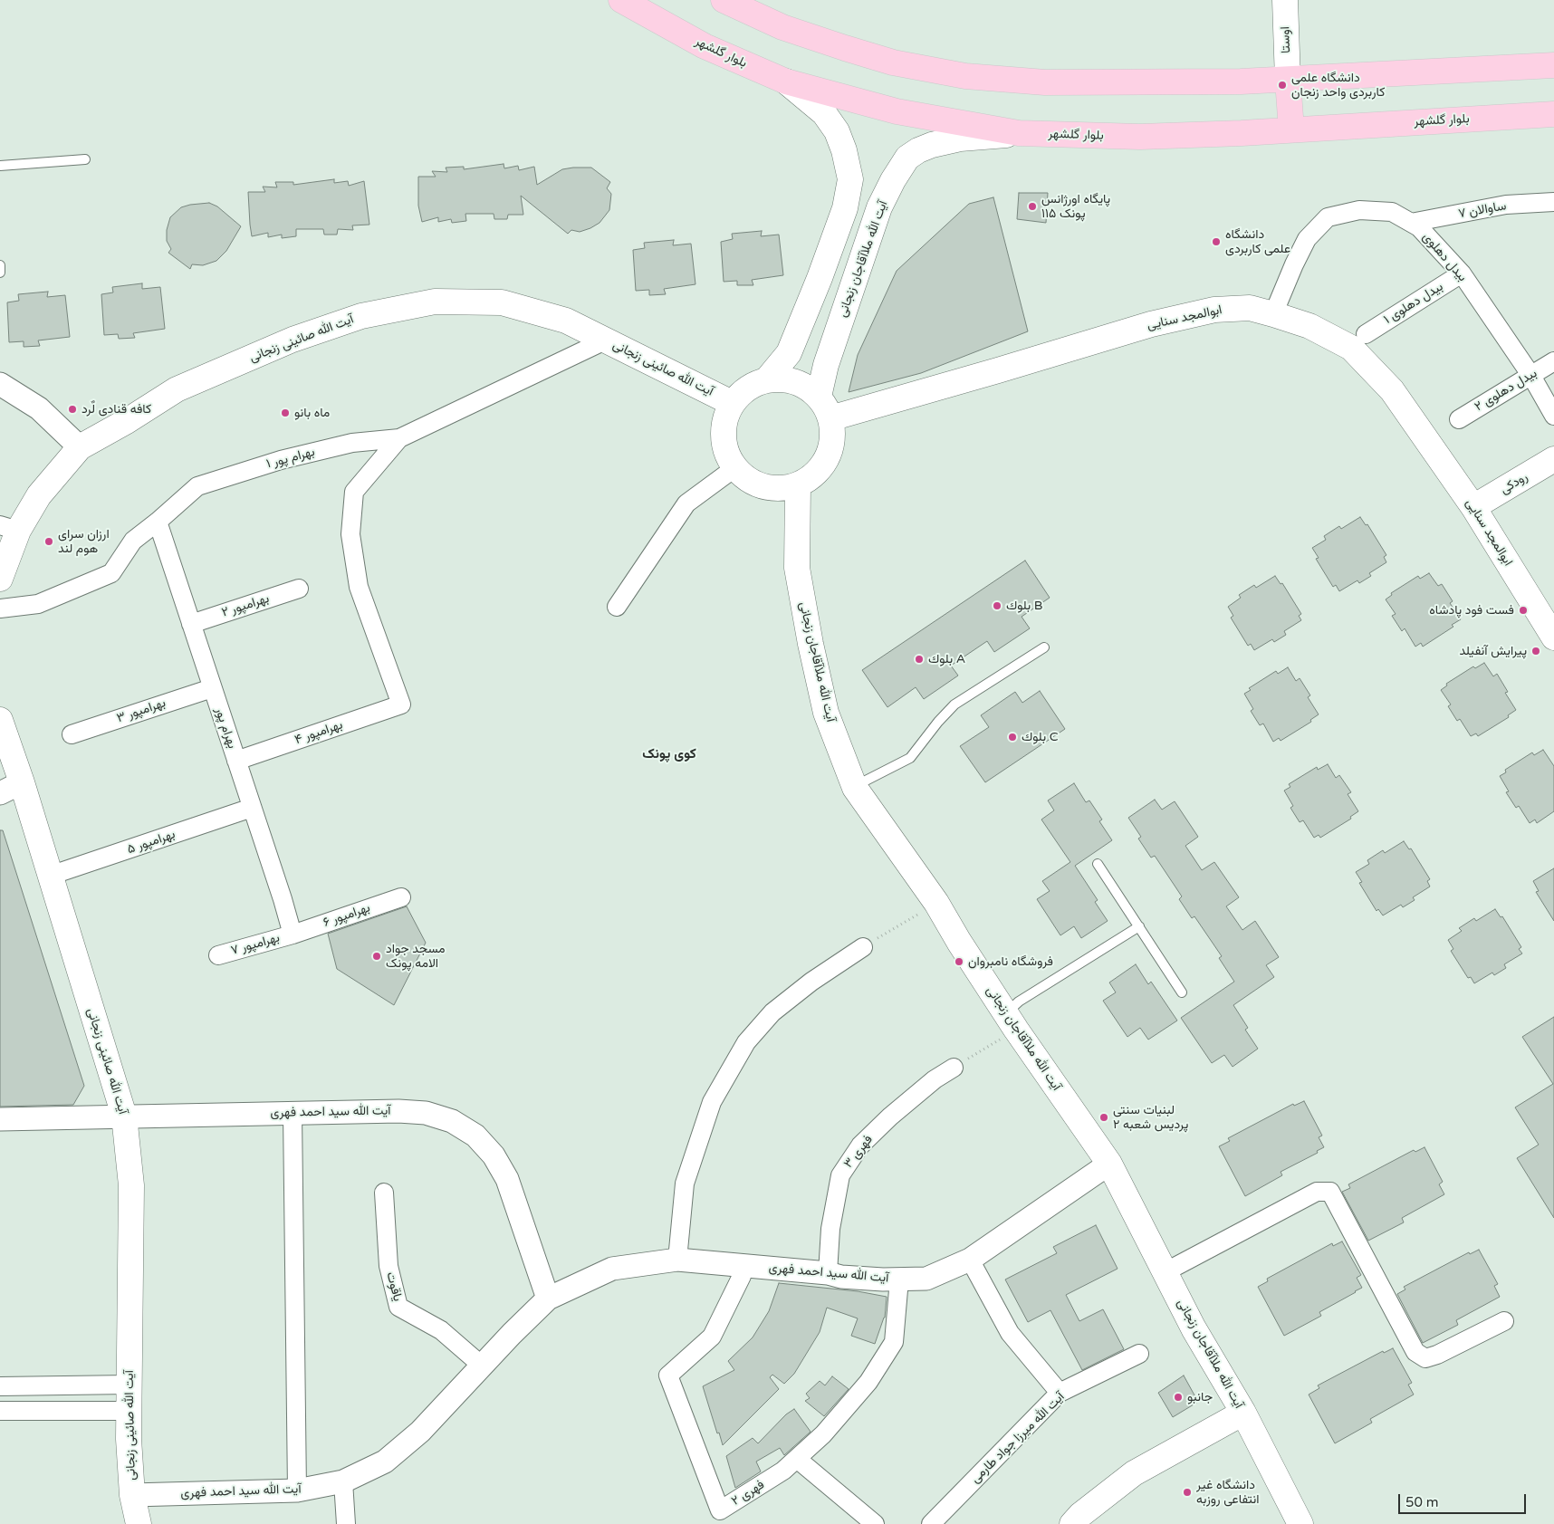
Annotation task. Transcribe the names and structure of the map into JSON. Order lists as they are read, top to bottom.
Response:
{
  "streets": {
    "main road": [
      "اوستا",
      "بلوار گلشهر",
      "آیت الله ملاآقاجان زنجانی",
      "ابوالمجد سنایی",
      "آیت الله صائینی زنجانی",
      "رودکی"
    ],
    "street": [
      "ساوالان ۷",
      "بیدل دهلوی",
      "بیدل دهلوی ۱",
      "بیدل دهلوی ۲",
      "بهرام پور ۱",
      "بهرامپور ۲",
      "بهرامپور ۳",
      "بهرام پور",
      "بهرامپور ۴",
      "بهرامپور ۵",
      "بهرامپور ۶",
      "بهرامپور ۷",
      "آیت الله سید احمد فهری",
      "فهری ۳",
      "یاقوت",
      "آیت الله میرزا جواد طارمی",
      "فهری ۲"
    ]
  },
  "crossings": [
    ["بلوار گلشهر", "آیت الله ملاآقاجان زنجانی"],
    ["ساوالان ۷", "بیدل دهلوی"],
    ["بیدل دهلوی", "بیدل دهلوی ۱"],
    ["بیدل دهلوی", "ابوالمجد سنایی"],
    ["بیدل دهلوی", "بیدل دهلوی ۲"],
    ["آیت الله ملاآقاجان زنجانی", "ابوالمجد سنایی"],
    ["آیت الله ملاآقاجان زنجانی", "آیت الله صائینی زنجانی"],
    ["آیت الله ملاآقاجان زنجانی", "آیت الله سید احمد فهری"],
    ["ابوالمجد سنایی", "آیت الله صائینی زنجانی"],
    ["ابوالمجد سنایی", "رودکی"],
    ["آیت الله صائینی زنجانی", "بهرام پور ۱"],
    ["آیت الله صائینی زنجانی", "بهرامپور ۵"],
    ["آیت الله صائینی زنجانی", "آیت الله سید احمد فهری"],
    ["بهرام پور ۱", "بهرام پور"],
    ["بهرام پور ۱", "بهرامپور ۴"],
    ["بهرامپور ۲", "بهرام پور"],
    ["بهرامپور ۳", "بهرام پور"],
    ["بهرام پور", "بهرامپور ۴"],
    ["بهرام پور", "بهرامپور ۵"],
    ["بهرام پور", "بهرامپور ۶"],
    ["بهرام پور", "بهرامپور ۷"],
    ["بهرامپور ۶", "بهرامپور ۷"],
    ["آیت الله سید احمد فهری", "فهری ۳"],
    ["آیت الله سید احمد فهری", "یاقوت"],
    ["آیت الله سید احمد فهری", "فهری ۲"]
  ],
  "districts": ["کوی پونک"],
  "places": [
    "دانشگاه علمی کاربردی واحد زنجان",
    "پایگاه اورژانس ۱۱۵ پونک",
    "دانشگاه علمی کاربردی",
    "کافه قنادی لٌرد",
    "ماه بانو",
    "ارزان سرای هوم لند",
    "بلوك B",
    "فست فود پادشاه",
    "پیرایش آنفیلد",
    "بلوك A",
    "بلوك C",
    "مسجد جواد الامه پونک",
    "فروشگاه نامبروان",
    "لبنیات سنتی پردیس شعبه ۲",
    "جانبو",
    "دانشگاه غیر انتفاعی روزبه"
  ],
  "scale_bar": "50 m"
}
